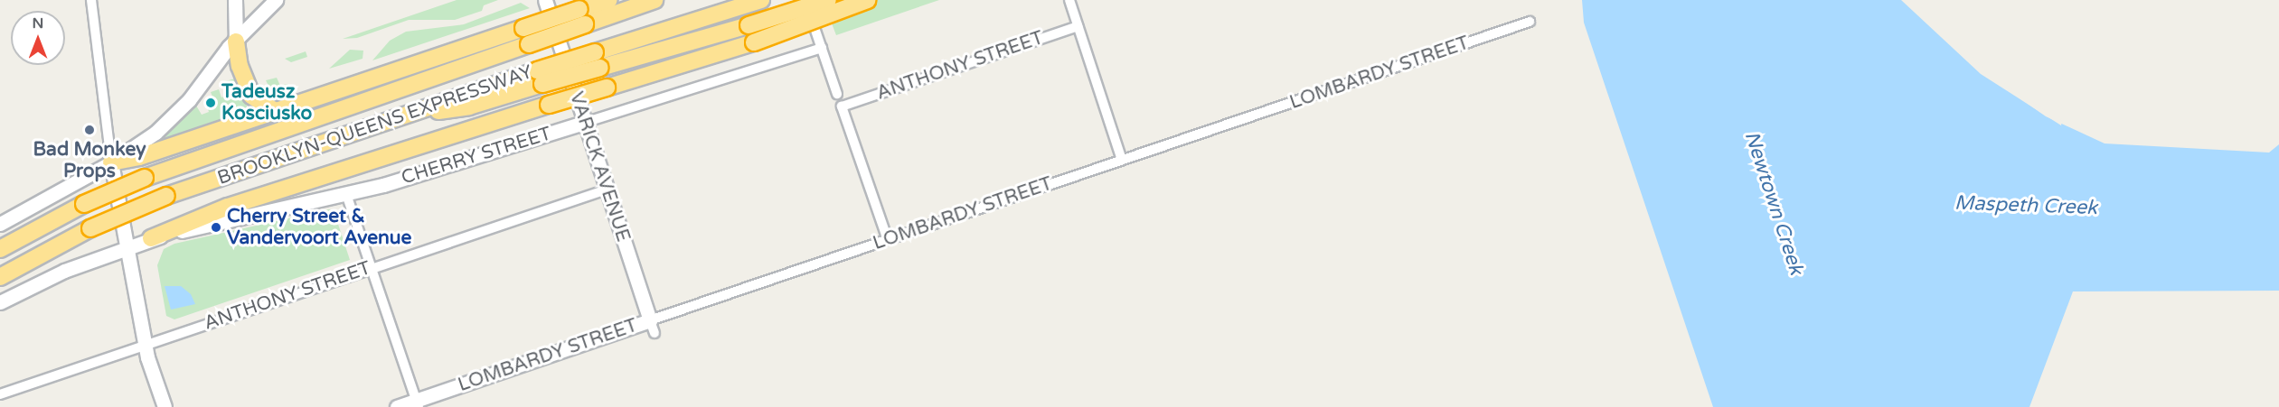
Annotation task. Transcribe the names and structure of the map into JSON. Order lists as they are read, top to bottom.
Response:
{
  "streets": {
    "highway": ["BROOKLYN-QUEENS EXPRESSWAY"],
    "main road": ["LOMBARDY STREET", "CHERRY STREET", "VARICK AVENUE"],
    "street": ["ANTHONY STREET"]
  },
  "crossings": [
    ["ANTHONY STREET", "LOMBARDY STREET"],
    ["ANTHONY STREET", "VARICK AVENUE"],
    ["LOMBARDY STREET", "VARICK AVENUE"],
    ["CHERRY STREET", "VARICK AVENUE"]
  ],
  "water": ["Newtown Creek", "Maspeth Creek"],
  "places": ["Tadeusz Kosciusko", "Bad Monkey Props", "Cherry Street & Vandervoort Avenue"],
  "north": "top"
}
